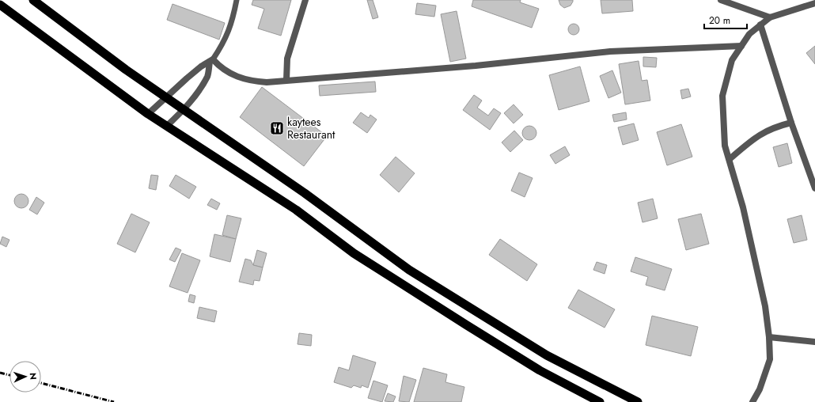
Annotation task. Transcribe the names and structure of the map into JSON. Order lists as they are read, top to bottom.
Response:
{
  "places": {
    "restaurant": ["kaytees Restaurant"]
  },
  "scale_bar": "20 m",
  "north": "right"
}
